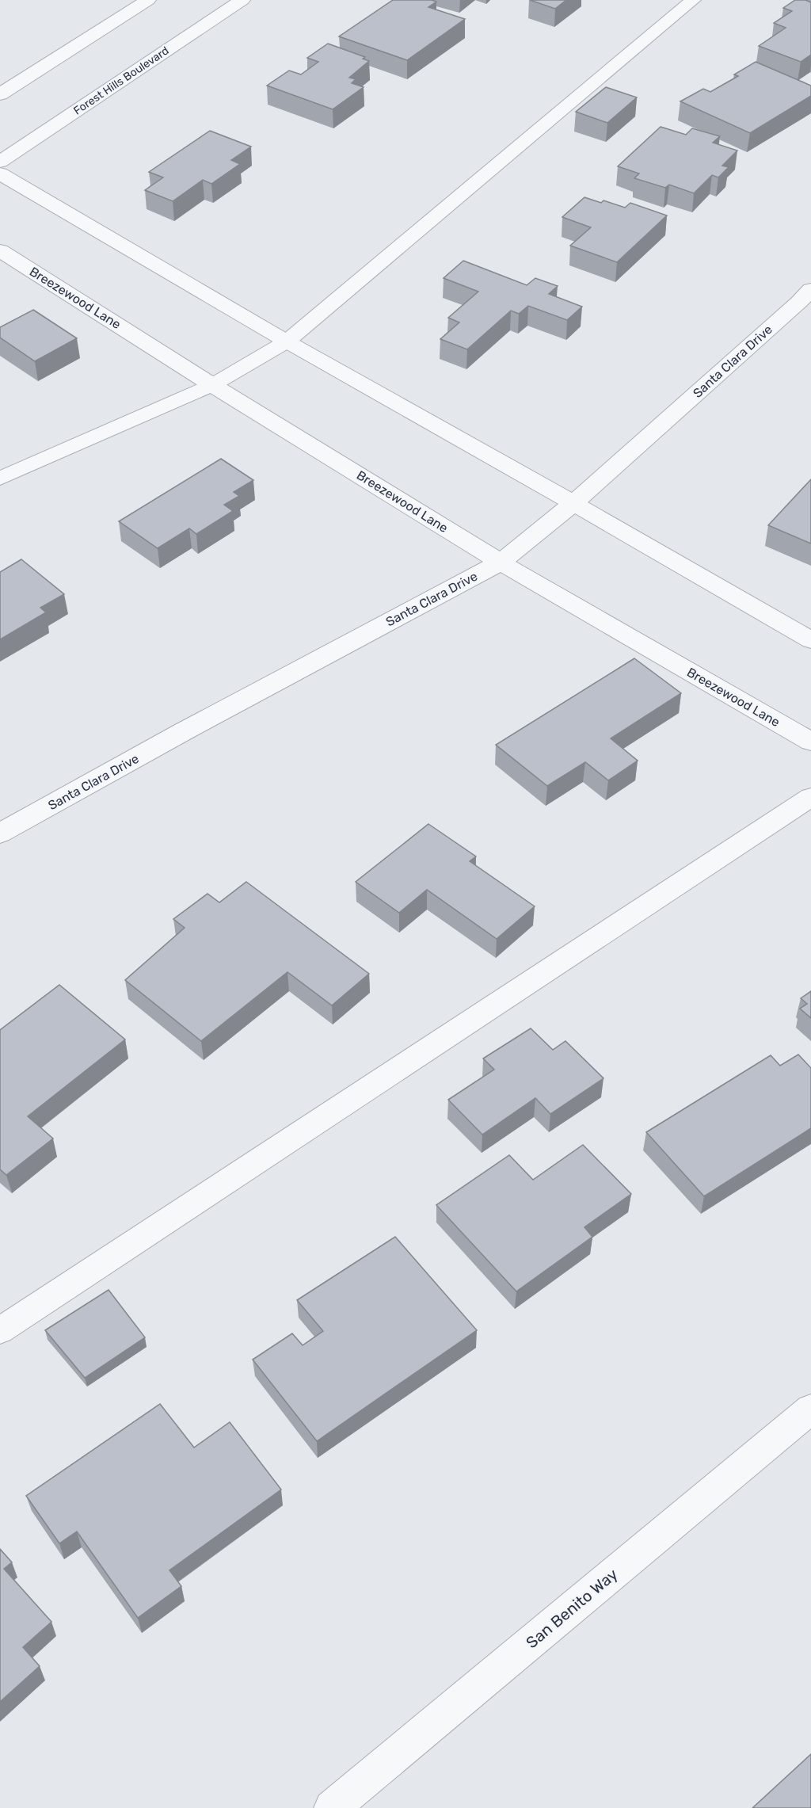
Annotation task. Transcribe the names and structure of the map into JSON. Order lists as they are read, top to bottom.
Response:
{
  "streets": {
    "street": [
      "Forest Hills Boulevard",
      "Breezewood Lane",
      "Santa Clara Drive",
      "San Benito Way"
    ]
  },
  "crossings": [
    ["Breezewood Lane", "Santa Clara Drive"]
  ]
}
